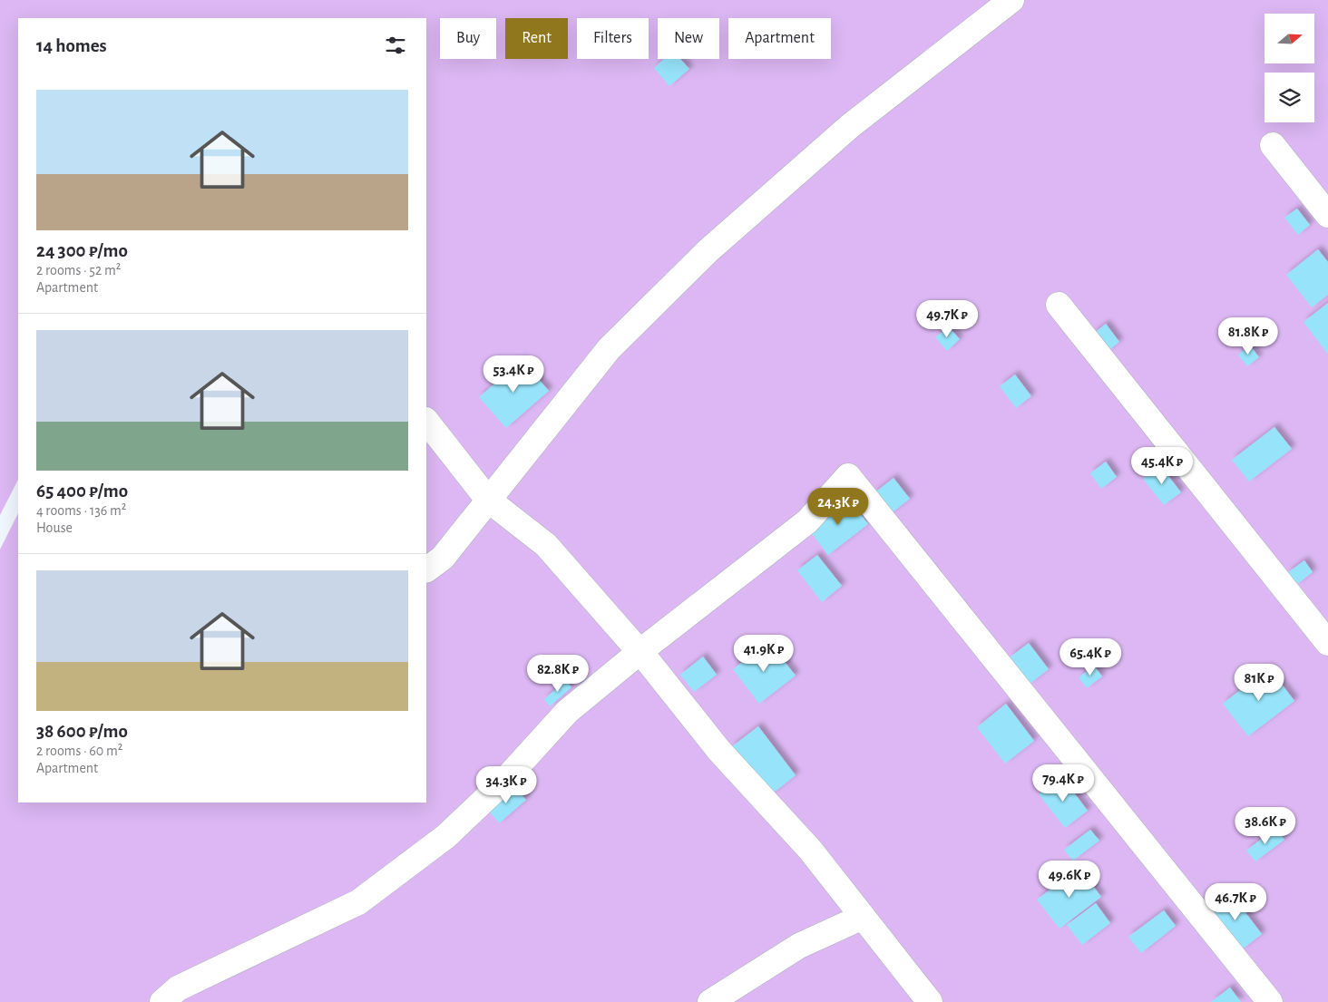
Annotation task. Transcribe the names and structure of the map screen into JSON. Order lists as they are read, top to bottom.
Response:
{
  "north": "right",
  "page": {
    "chip": [
      "Buy",
      "Rent",
      "Filters",
      "New",
      "Apartment"
    ],
    "heading": "14 homes",
    "list": [
      {
        "name": "24 300 ₽/mo",
        "note": "2 rooms · 52 m² · Apartment"
      },
      {
        "name": "65 400 ₽/mo",
        "note": "4 rooms · 136 m² · House"
      },
      {
        "name": "38 600 ₽/mo",
        "note": "2 rooms · 60 m² · Apartment"
      }
    ],
    "price": [
      "49.7K ₽",
      "81.8K ₽",
      "53.4K ₽",
      "45.4K ₽",
      "24.3K ₽",
      "41.9K ₽",
      "65.4K ₽",
      "82.8K ₽",
      "81K ₽",
      "79.4K ₽",
      "34.3K ₽",
      "38.6K ₽",
      "49.6K ₽",
      "46.7K ₽"
    ]
  }
}
